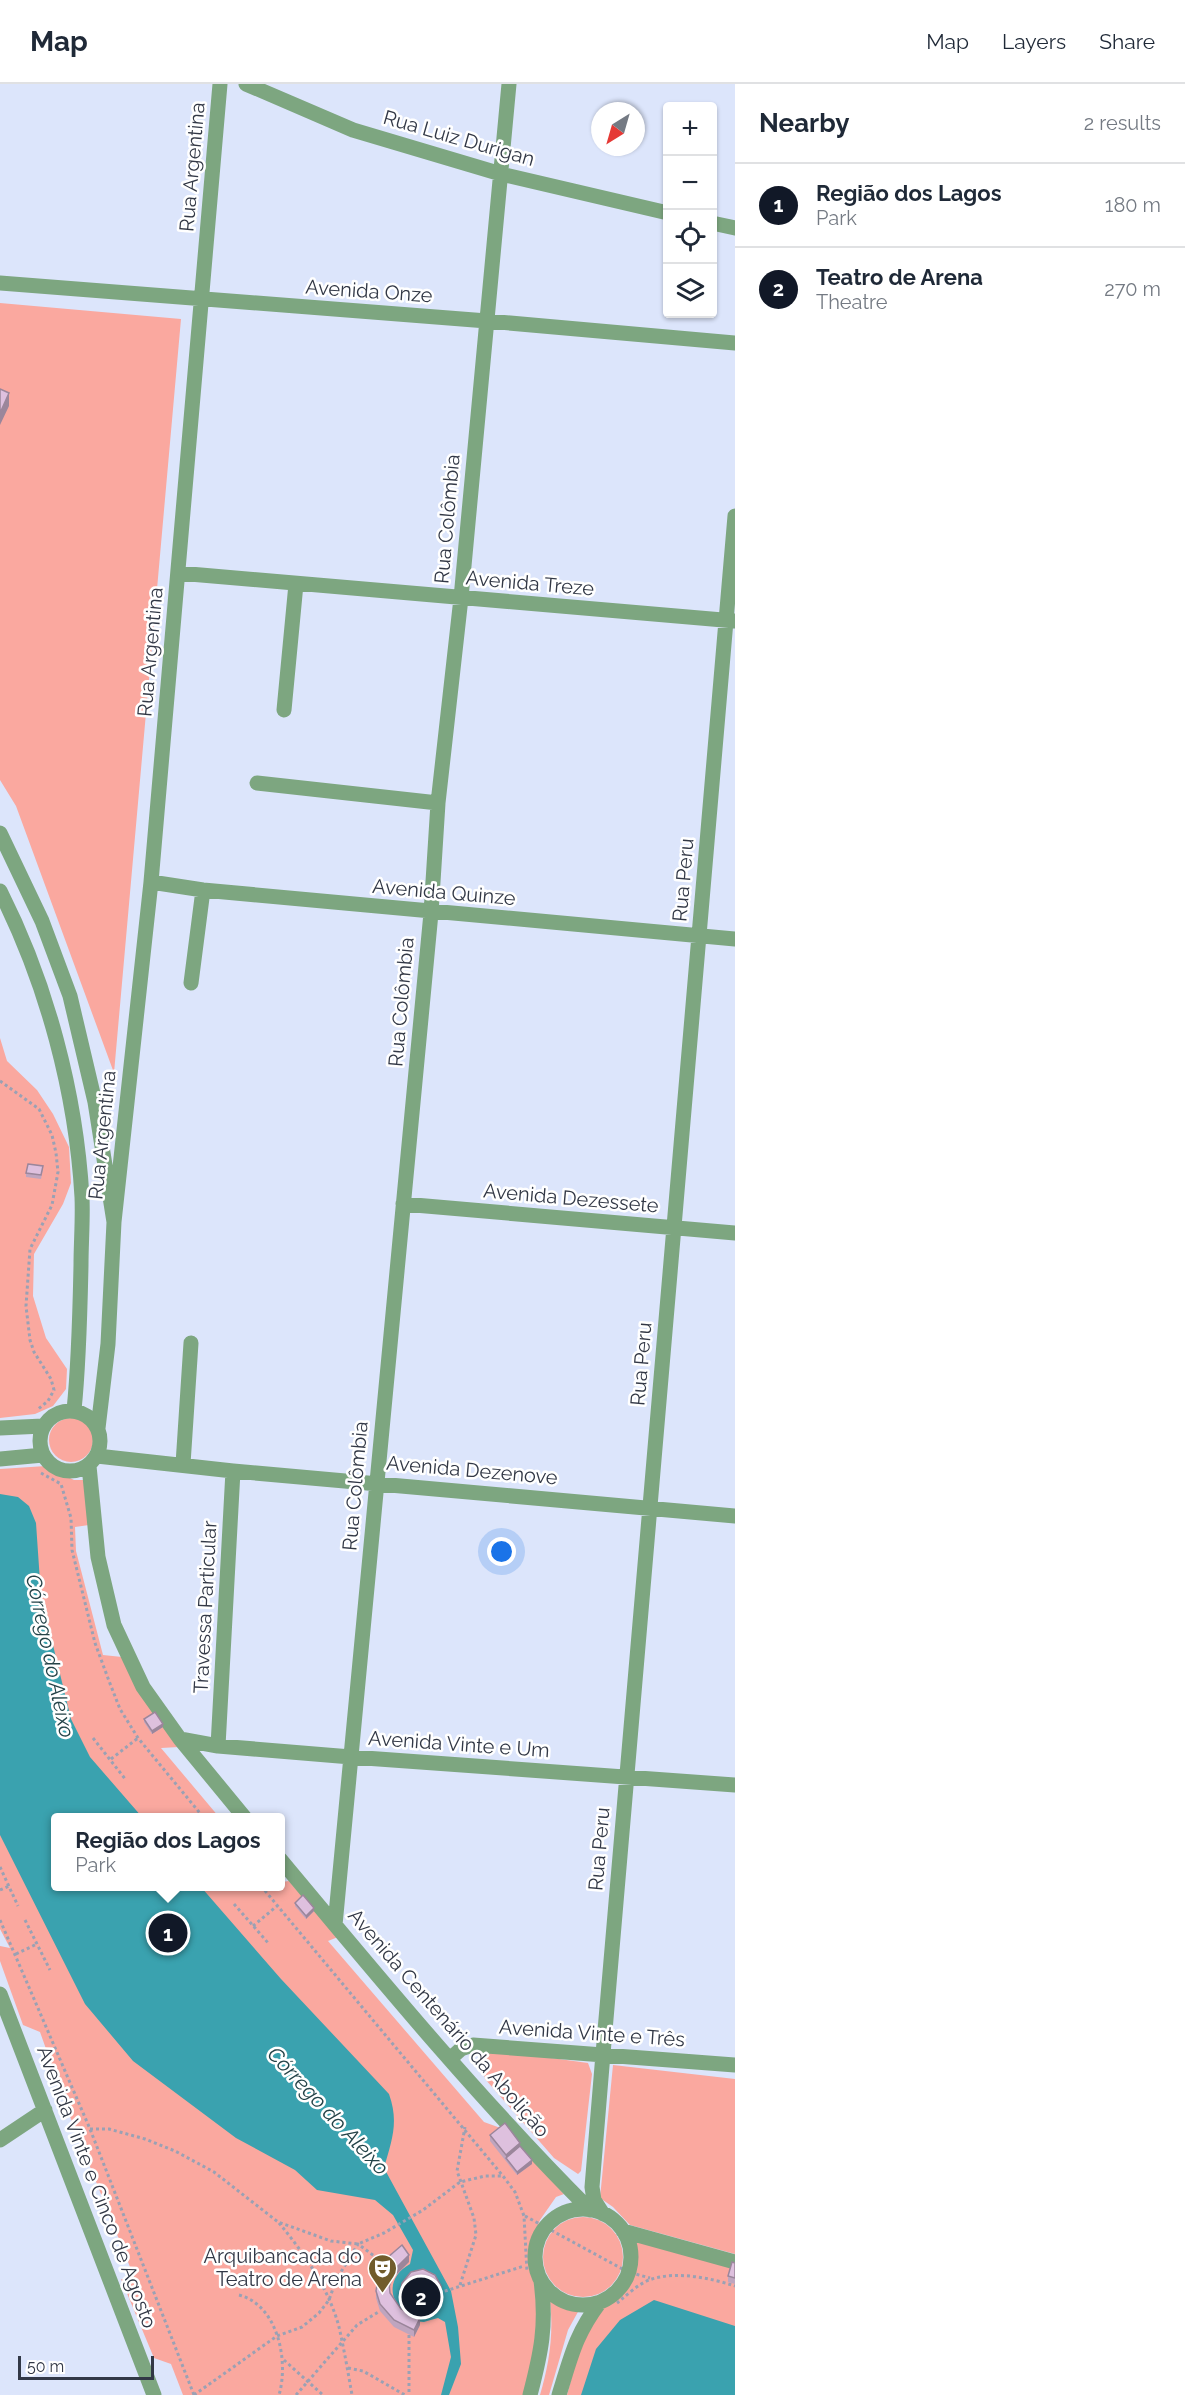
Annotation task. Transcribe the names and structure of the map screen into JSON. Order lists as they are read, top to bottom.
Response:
{
  "streets": {
    "street": [
      "Rua Luiz Durigan",
      "Rua Argentina",
      "Avenida Onze",
      "Rua Colômbia",
      "Avenida Treze",
      "Rua Peru",
      "Avenida Quinze",
      "Avenida Dezessete",
      "Avenida Dezenove",
      "Travessa Particular",
      "Avenida Vinte e Um",
      "Avenida Centenário da Abolição",
      "Avenida Vinte e Três",
      "Avenida Vinte e Cinco de Agosto"
    ]
  },
  "crossings": [
    ["Rua Luiz Durigan", "Rua Colômbia"],
    ["Rua Argentina", "Avenida Onze"],
    ["Rua Argentina", "Avenida Treze"],
    ["Rua Argentina", "Avenida Quinze"],
    ["Avenida Onze", "Rua Colômbia"],
    ["Rua Colômbia", "Avenida Treze"],
    ["Rua Colômbia", "Avenida Quinze"],
    ["Rua Colômbia", "Avenida Dezessete"],
    ["Rua Colômbia", "Avenida Dezenove"],
    ["Rua Colômbia", "Avenida Vinte e Um"],
    ["Rua Colômbia", "Avenida Centenário da Abolição"],
    ["Avenida Treze", "Rua Peru"],
    ["Rua Peru", "Avenida Quinze"],
    ["Rua Peru", "Avenida Dezessete"],
    ["Rua Peru", "Avenida Dezenove"],
    ["Rua Peru", "Avenida Vinte e Um"],
    ["Rua Peru", "Avenida Centenário da Abolição"],
    ["Rua Peru", "Avenida Vinte e Três"],
    ["Avenida Dezenove", "Travessa Particular"],
    ["Travessa Particular", "Avenida Vinte e Um"],
    ["Avenida Centenário da Abolição", "Avenida Vinte e Três"]
  ],
  "water": ["Córrego do Aleixo"],
  "places": {
    "theatre": ["Arquibancada do Teatro de Arena"]
  },
  "scale_bar": "50 m",
  "north": "bottom left",
  "page": {
    "header": "Map",
    "nav": ["Map", "Layers", "Share"],
    "heading": ["Nearby", "2 results"],
    "map_buttons": ["+", "−"],
    "list": [
      {
        "mark": "1",
        "name": "Região dos Lagos",
        "note": "Park",
        "value": "180 m"
      },
      {
        "mark": "2",
        "name": "Teatro de Arena",
        "note": "Theatre",
        "value": "270 m"
      }
    ],
    "popup": ["Região dos Lagos", "Park"],
    "pins": ["1", "2"],
    "scale": "50 m"
  }
}
